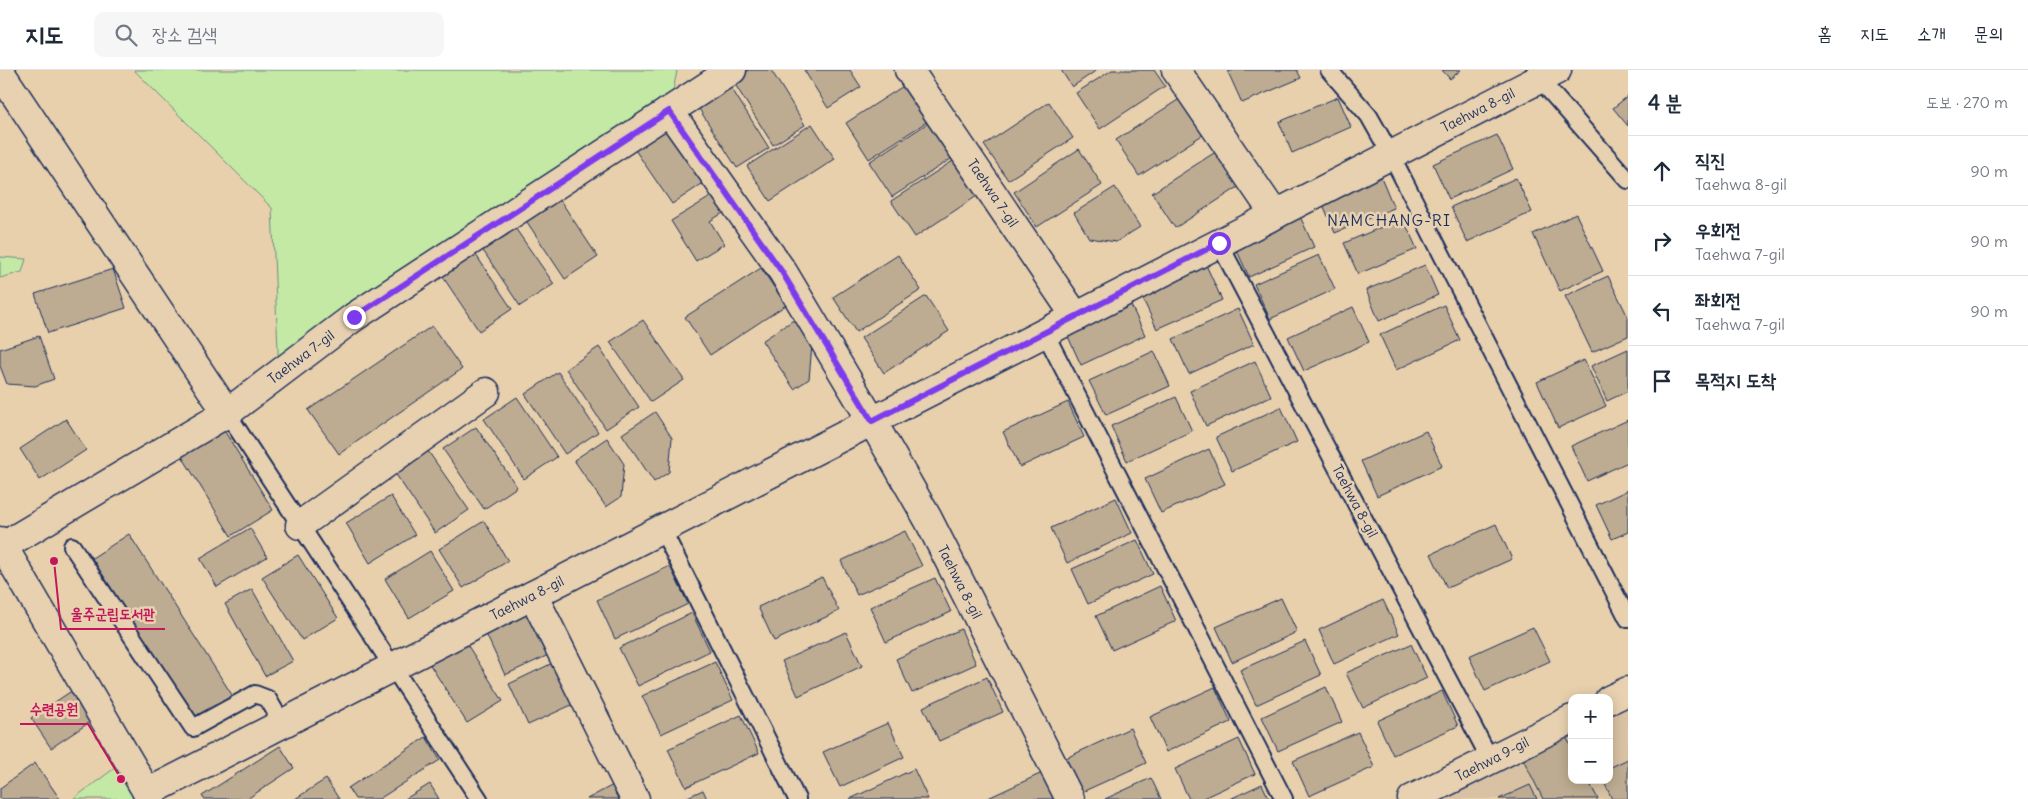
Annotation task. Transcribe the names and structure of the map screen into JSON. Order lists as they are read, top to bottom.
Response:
{
  "streets": {
    "street": ["Taehwa 8-gil", "Taehwa 7-gil", "Taehwa 9-gil"]
  },
  "crossings": [
    ["Taehwa 8-gil", "Taehwa 7-gil"],
    ["Taehwa 8-gil", "Taehwa 9-gil"]
  ],
  "districts": ["NAMCHANG-RI"],
  "places": ["울주군립도서관", "수련공원"],
  "page": {
    "header": "지도",
    "search": "장소 검색",
    "nav": [
      "홈",
      "지도",
      "소개",
      "문의"
    ],
    "heading": ["4 분", "도보 · 270 m"],
    "list": [
      ["직진", "Taehwa 8-gil", "90 m"],
      ["우회전", "Taehwa 7-gil", "90 m"],
      ["좌회전", "Taehwa 7-gil", "90 m"],
      "목적지 도착"
    ],
    "map_buttons": ["+", "−"]
  }
}
